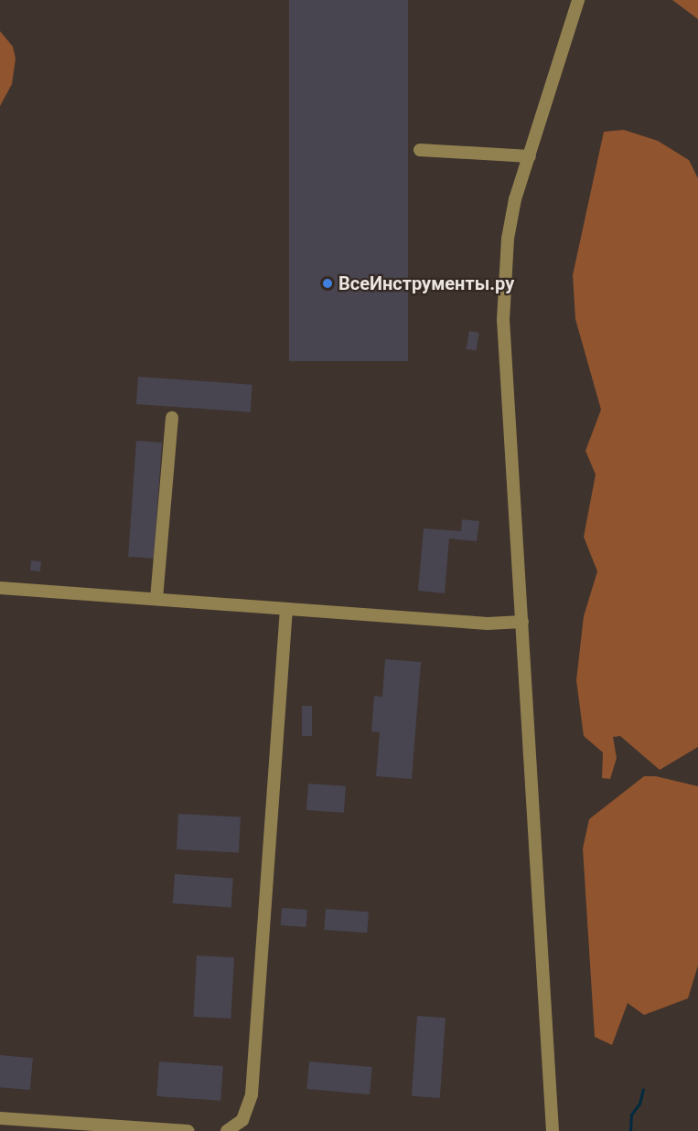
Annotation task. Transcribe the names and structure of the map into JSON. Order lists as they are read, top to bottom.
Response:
{
  "places": ["ВсеИнструменты.ру"]
}
